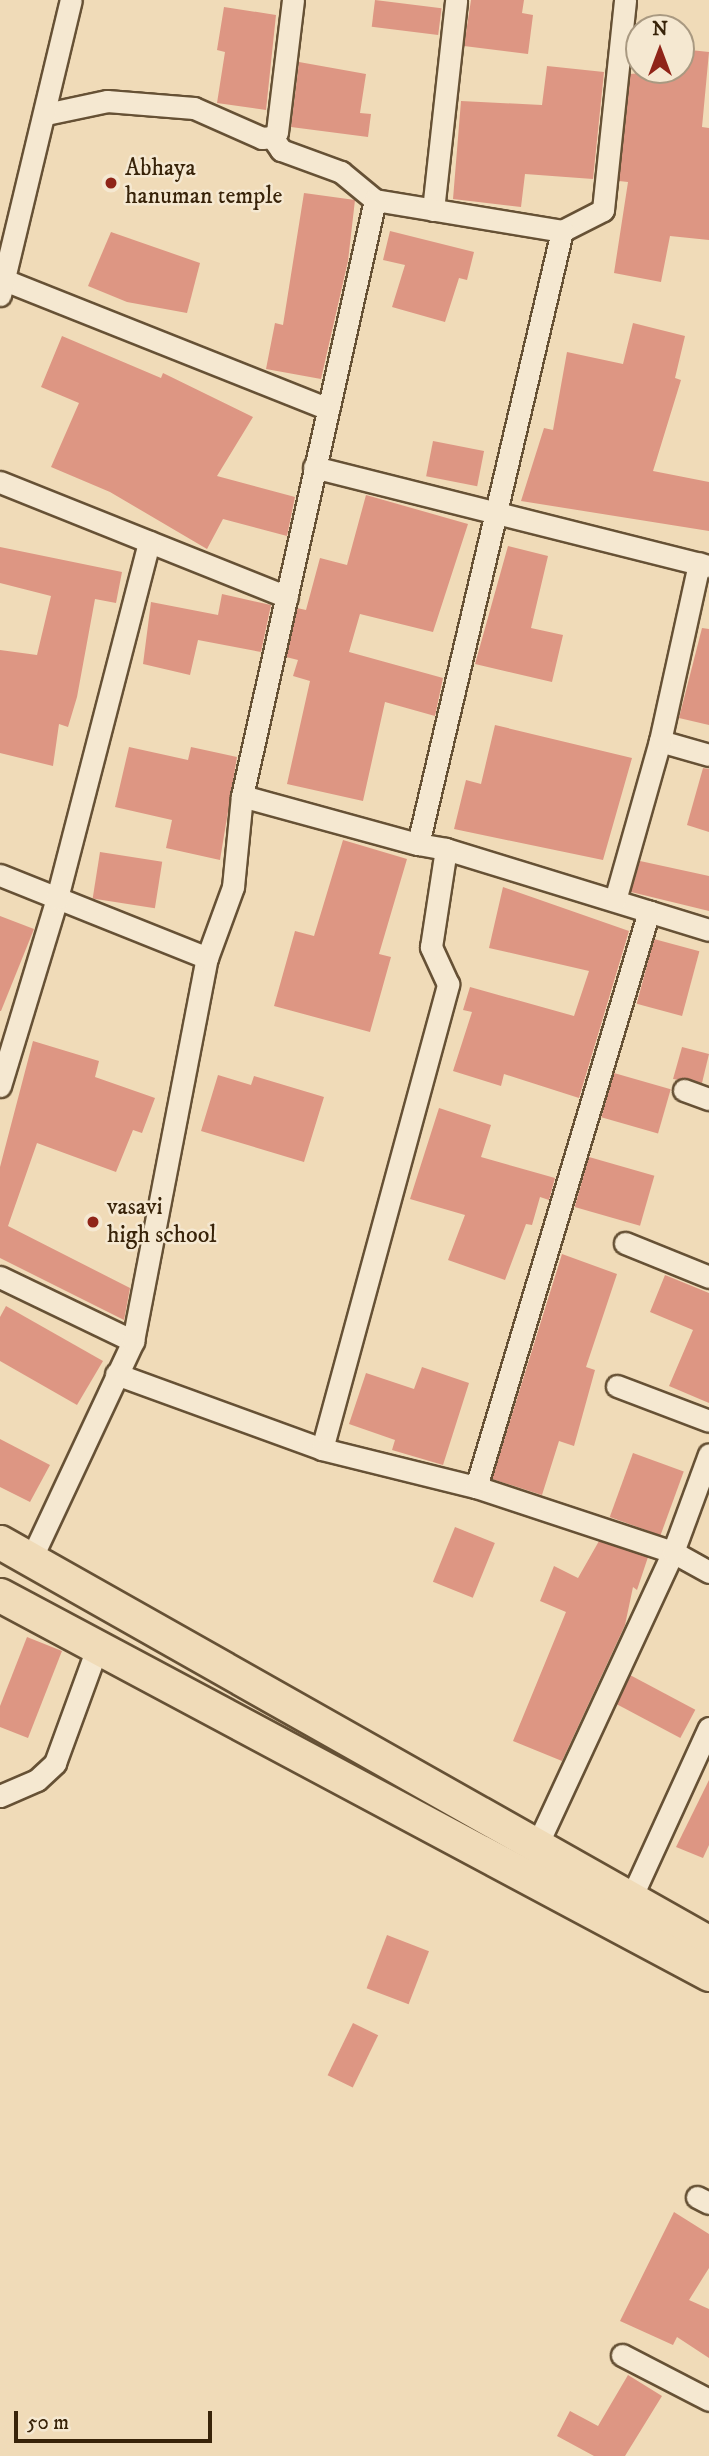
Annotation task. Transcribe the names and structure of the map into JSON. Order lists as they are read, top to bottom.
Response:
{
  "places": ["Abhaya hanuman temple", "vasavi high school"],
  "scale_bar": "50 m",
  "north": "top"
}
